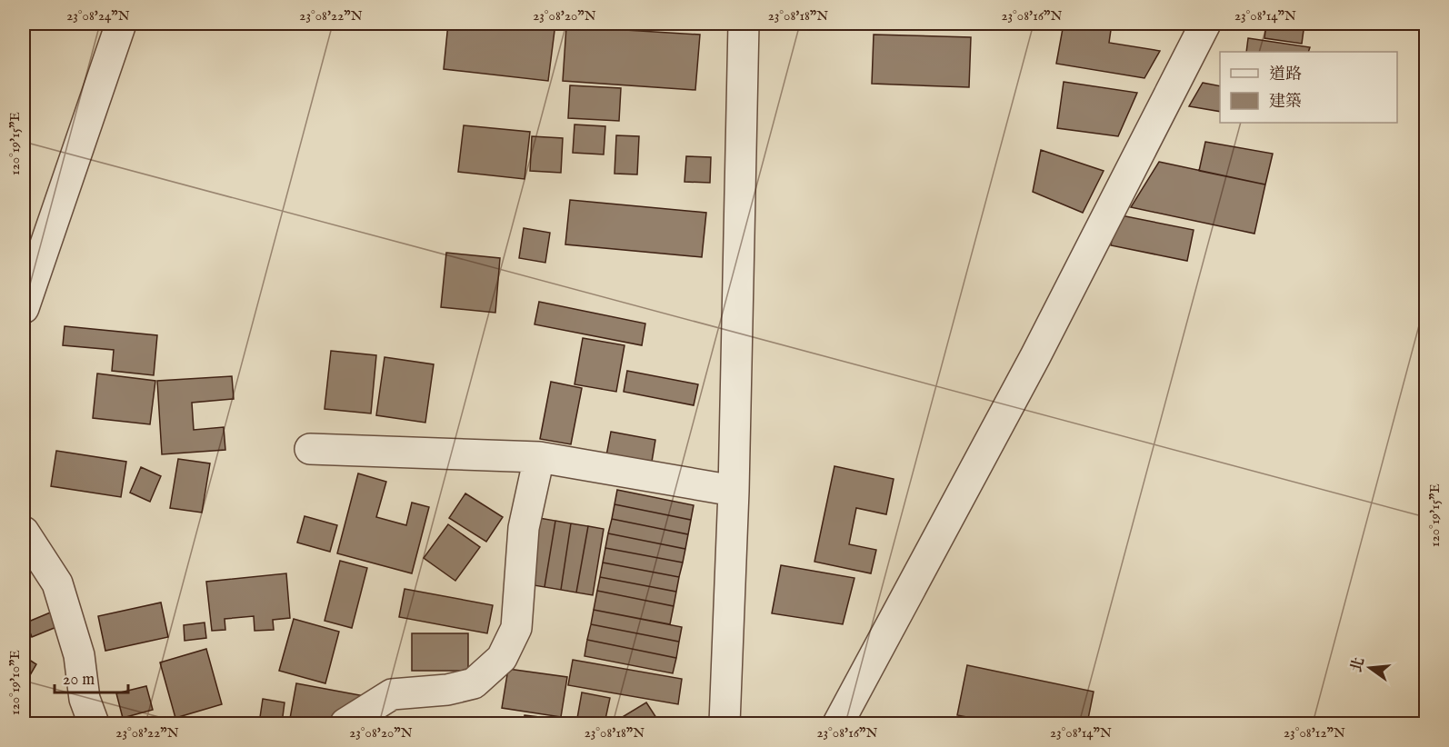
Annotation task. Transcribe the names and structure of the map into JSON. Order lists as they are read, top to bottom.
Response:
{
  "legend": ["道路", "建築"],
  "scale_bar": "20 m",
  "north": "left",
  "coordinates": [
    "23°08'24\"N",
    "23°08'22\"N",
    "23°08'20\"N",
    "23°08'18\"N",
    "23°08'16\"N",
    "23°08'14\"N",
    "120°19'15\"E",
    "120°19'10\"E",
    "23°08'12\"N"
  ]
}
